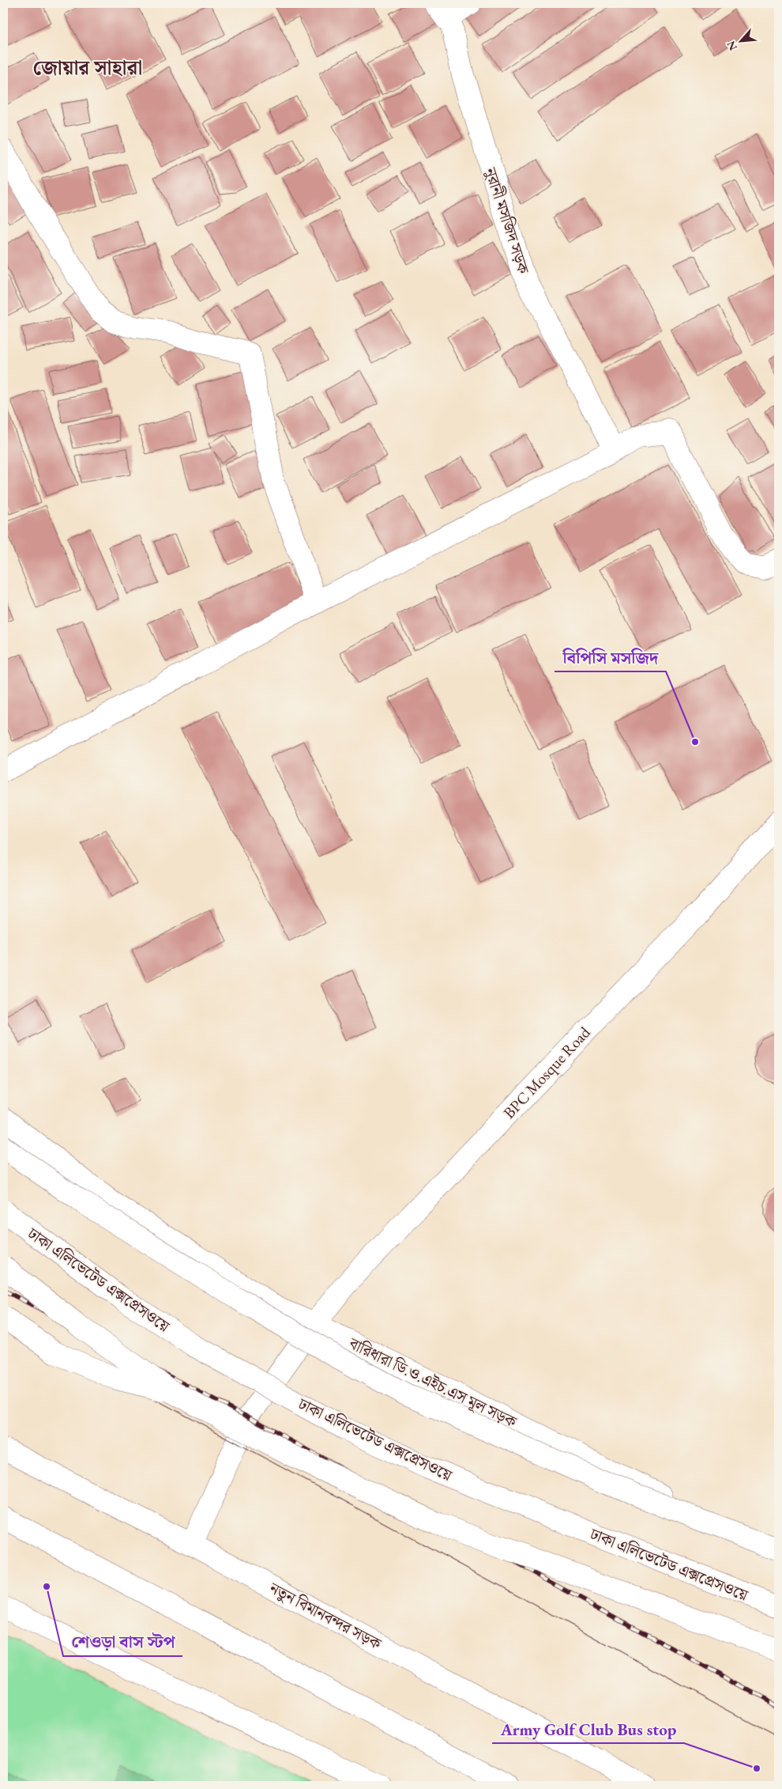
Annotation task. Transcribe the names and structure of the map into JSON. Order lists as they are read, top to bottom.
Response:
{
  "streets": {
    "main road": [
      "নুরানী মসজিদ সড়ক",
      "BPC Mosque Road",
      "ঢাকা এলিভেটেড এক্সপ্রেসওয়ে",
      "বারিধারা ডি.ও.এইচ.এস মূল সড়ক",
      "নতুন বিমানবন্দর সড়ক"
    ]
  },
  "crossings": [
    ["BPC Mosque Road", "বারিধারা ডি.ও.এইচ.এস মূল সড়ক"]
  ],
  "districts": ["জোয়ার সাহারা"],
  "places": ["বিপিসি মসজিদ", "শেওড়া বাস স্টপ", "Army Golf Club Bus stop"],
  "north": "bottom left"
}
